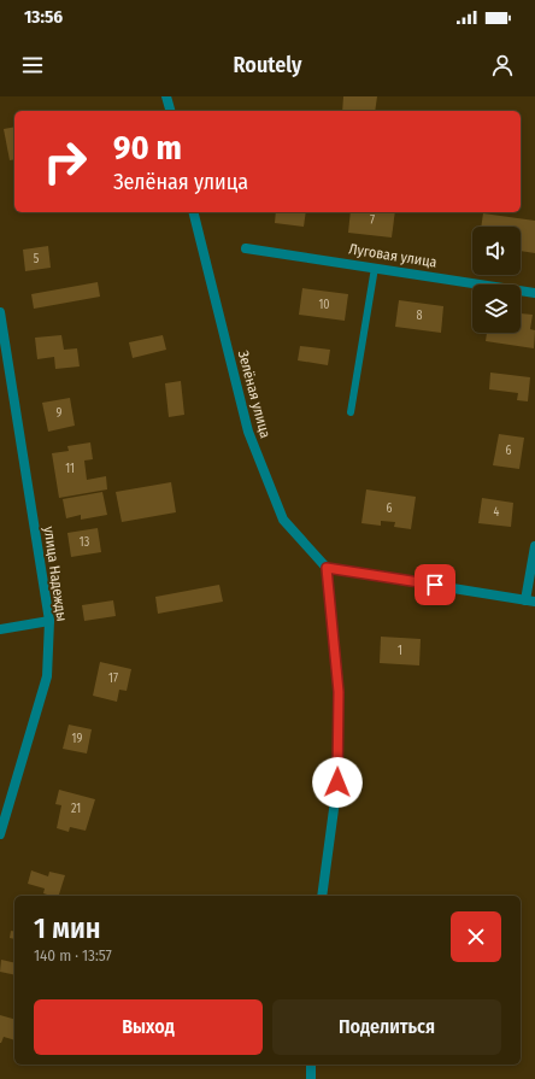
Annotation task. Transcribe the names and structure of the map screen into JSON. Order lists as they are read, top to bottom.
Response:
{
  "streets": {
    "street": ["Луговая улица", "Зелёная улица", "улица Надежды"]
  },
  "house_numbers": [
    "7",
    "5",
    "10",
    "8",
    "9",
    "6",
    "11",
    "6",
    "4",
    "13",
    "1",
    "17",
    "19",
    "21"
  ],
  "page": {
    "status": "13:56",
    "header": "Routely",
    "turn": ["90 m", "Зелёная улица"],
    "heading": ["1 мин", "140 m · 13:57"],
    "buttons": ["Выход", "Поделиться"]
  }
}
